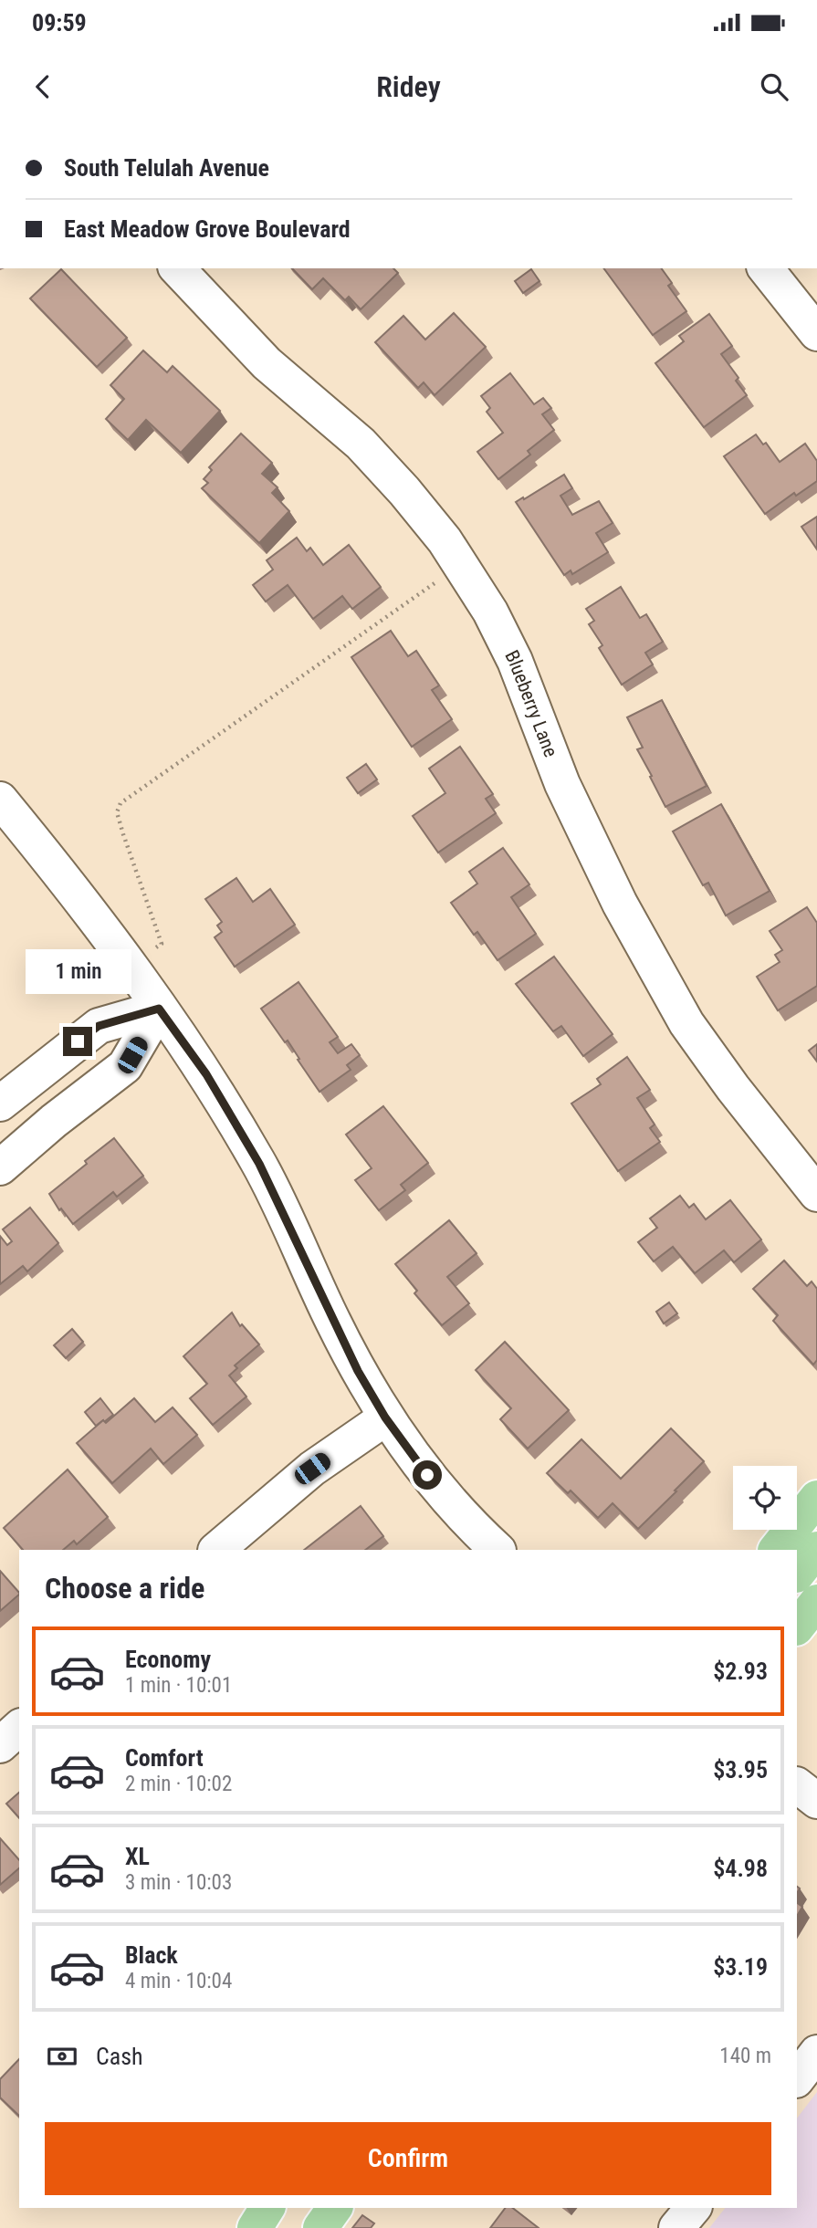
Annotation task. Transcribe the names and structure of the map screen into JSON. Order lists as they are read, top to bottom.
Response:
{
  "streets": {
    "street": ["Blueberry Lane"]
  },
  "page": {
    "status": "09:59",
    "header": "Ridey",
    "banner": ["South Telulah Avenue", "East Meadow Grove Boulevard"],
    "bubble": "1 min",
    "heading": "Choose a ride",
    "list": [
      {
        "name": "Economy",
        "note": "1 min · 10:01",
        "value": "$2.93"
      },
      {
        "name": "Comfort",
        "note": "2 min · 10:02",
        "value": "$3.95"
      },
      {
        "name": "XL",
        "note": "3 min · 10:03",
        "value": "$4.98"
      },
      {
        "name": "Black",
        "note": "4 min · 10:04",
        "value": "$3.19"
      }
    ],
    "pay": ["Cash", "140 m"],
    "buttons": "Confirm"
  }
}
